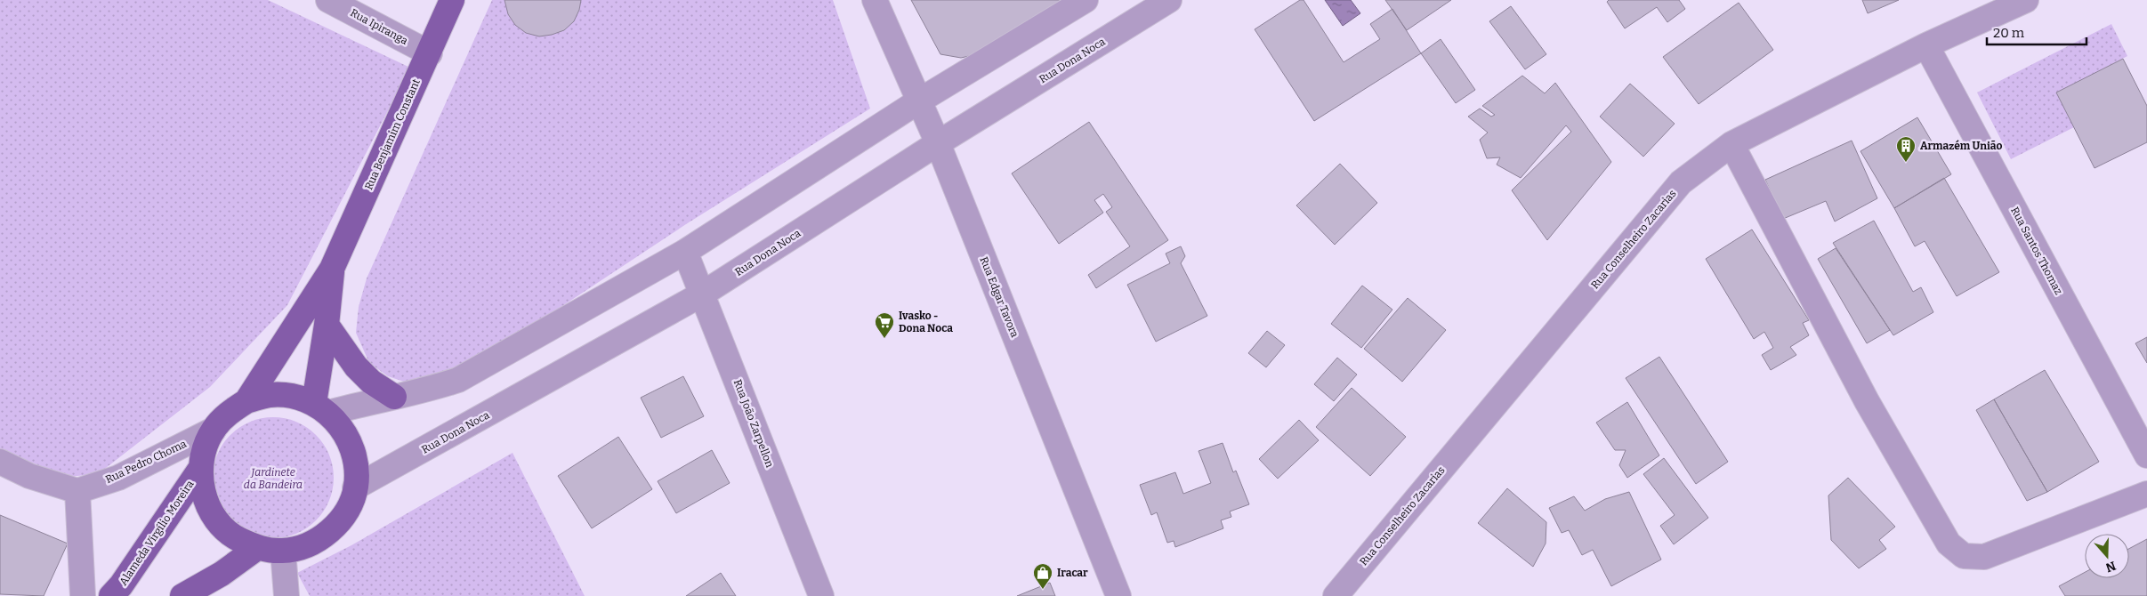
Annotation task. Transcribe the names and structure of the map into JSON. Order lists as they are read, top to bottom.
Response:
{
  "streets": {
    "main road": ["Rua Benjamim Constant", "Alameda Virgílio Moreira"],
    "street": [
      "Rua Ipiranga",
      "Rua Dona Noca",
      "Rua Conselheiro Zacarias",
      "Rua Santos Thomaz",
      "Rua Edgar Tavora",
      "Rua João Zarpellon",
      "Rua Pedro Choma"
    ]
  },
  "crossings": [
    ["Rua Ipiranga", "Rua Benjamim Constant"],
    ["Rua Dona Noca", "Rua Benjamim Constant"],
    ["Rua Dona Noca", "Rua Edgar Tavora"],
    ["Rua Dona Noca", "Rua João Zarpellon"],
    ["Rua Dona Noca", "Rua Pedro Choma"],
    ["Rua Dona Noca", "Alameda Virgílio Moreira"],
    ["Rua Benjamim Constant", "Rua Pedro Choma"],
    ["Rua Benjamim Constant", "Alameda Virgílio Moreira"],
    ["Rua Conselheiro Zacarias", "Rua Santos Thomaz"],
    ["Rua Pedro Choma", "Alameda Virgílio Moreira"]
  ],
  "parks": ["Jardinete da Bandeira"],
  "places": {
    "building": ["Armazém União"],
    "supermarket": ["Ivasko - Dona Noca"],
    "shop": ["Iracar"]
  },
  "scale_bar": "20 m",
  "north": "bottom"
}
